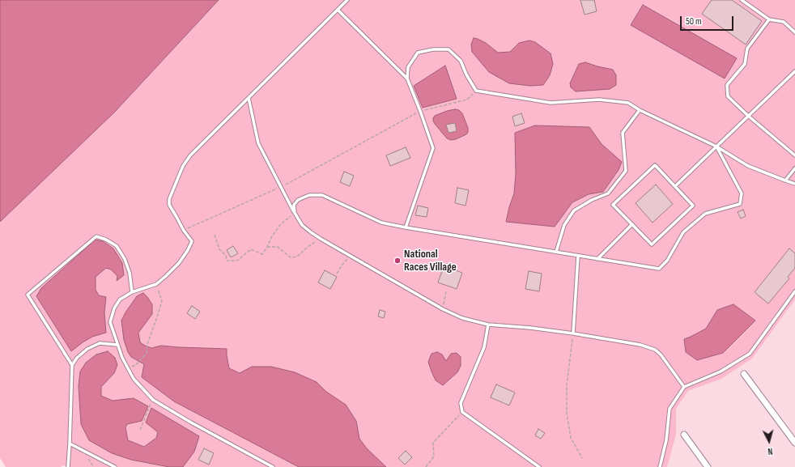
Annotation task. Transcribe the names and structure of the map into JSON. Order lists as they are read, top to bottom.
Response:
{
  "places": ["National Races Village"],
  "scale_bar": "50 m",
  "north": "bottom"
}
